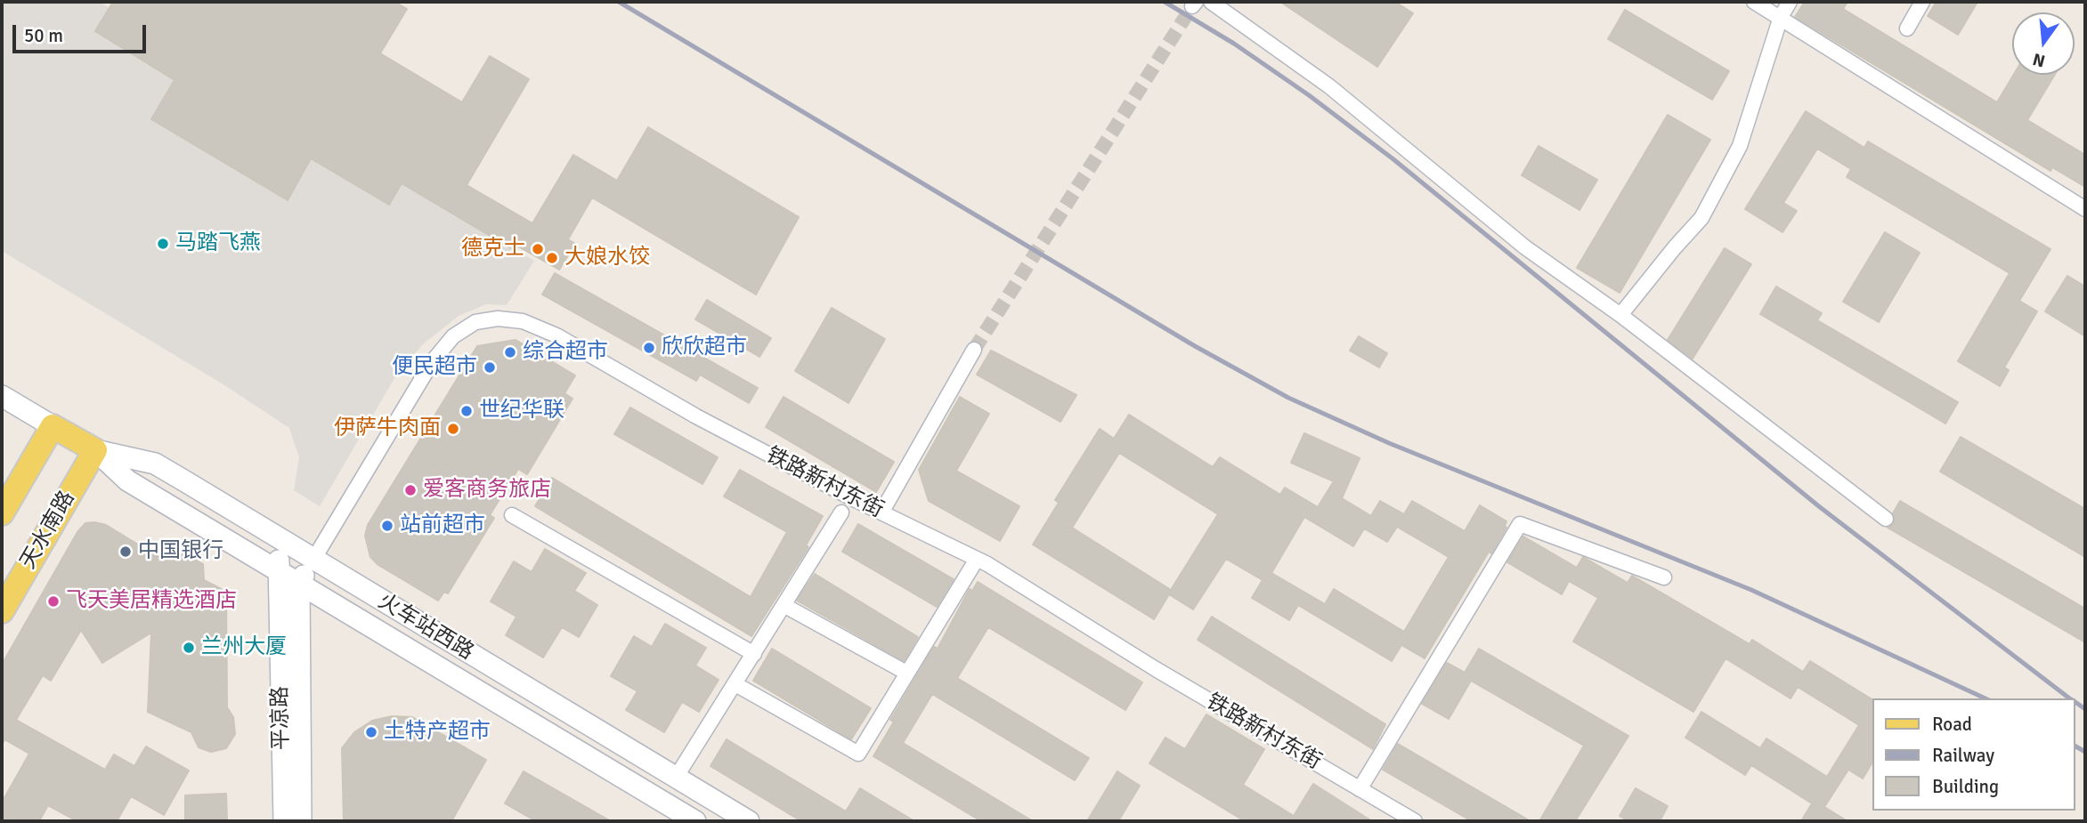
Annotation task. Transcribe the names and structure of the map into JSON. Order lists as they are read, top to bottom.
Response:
{
  "streets": {
    "main road": ["天水南路", "火车站西路", "平凉路"],
    "street": ["铁路新村东街"]
  },
  "crossings": [
    ["铁路新村东街", "火车站西路"],
    ["天水南路", "火车站西路"],
    ["火车站西路", "平凉路"]
  ],
  "places": [
    "马踏飞燕",
    "德克士",
    "大娘水饺",
    "欣欣超市",
    "综合超市",
    "便民超市",
    "世纪华联",
    "伊萨牛肉面",
    "爱客商务旅店",
    "站前超市",
    "中国银行",
    "飞天美居精选酒店",
    "兰州大厦",
    "土特产超市"
  ],
  "legend": ["Road", "Railway", "Building"],
  "scale_bar": "50 m",
  "north": "bottom"
}
